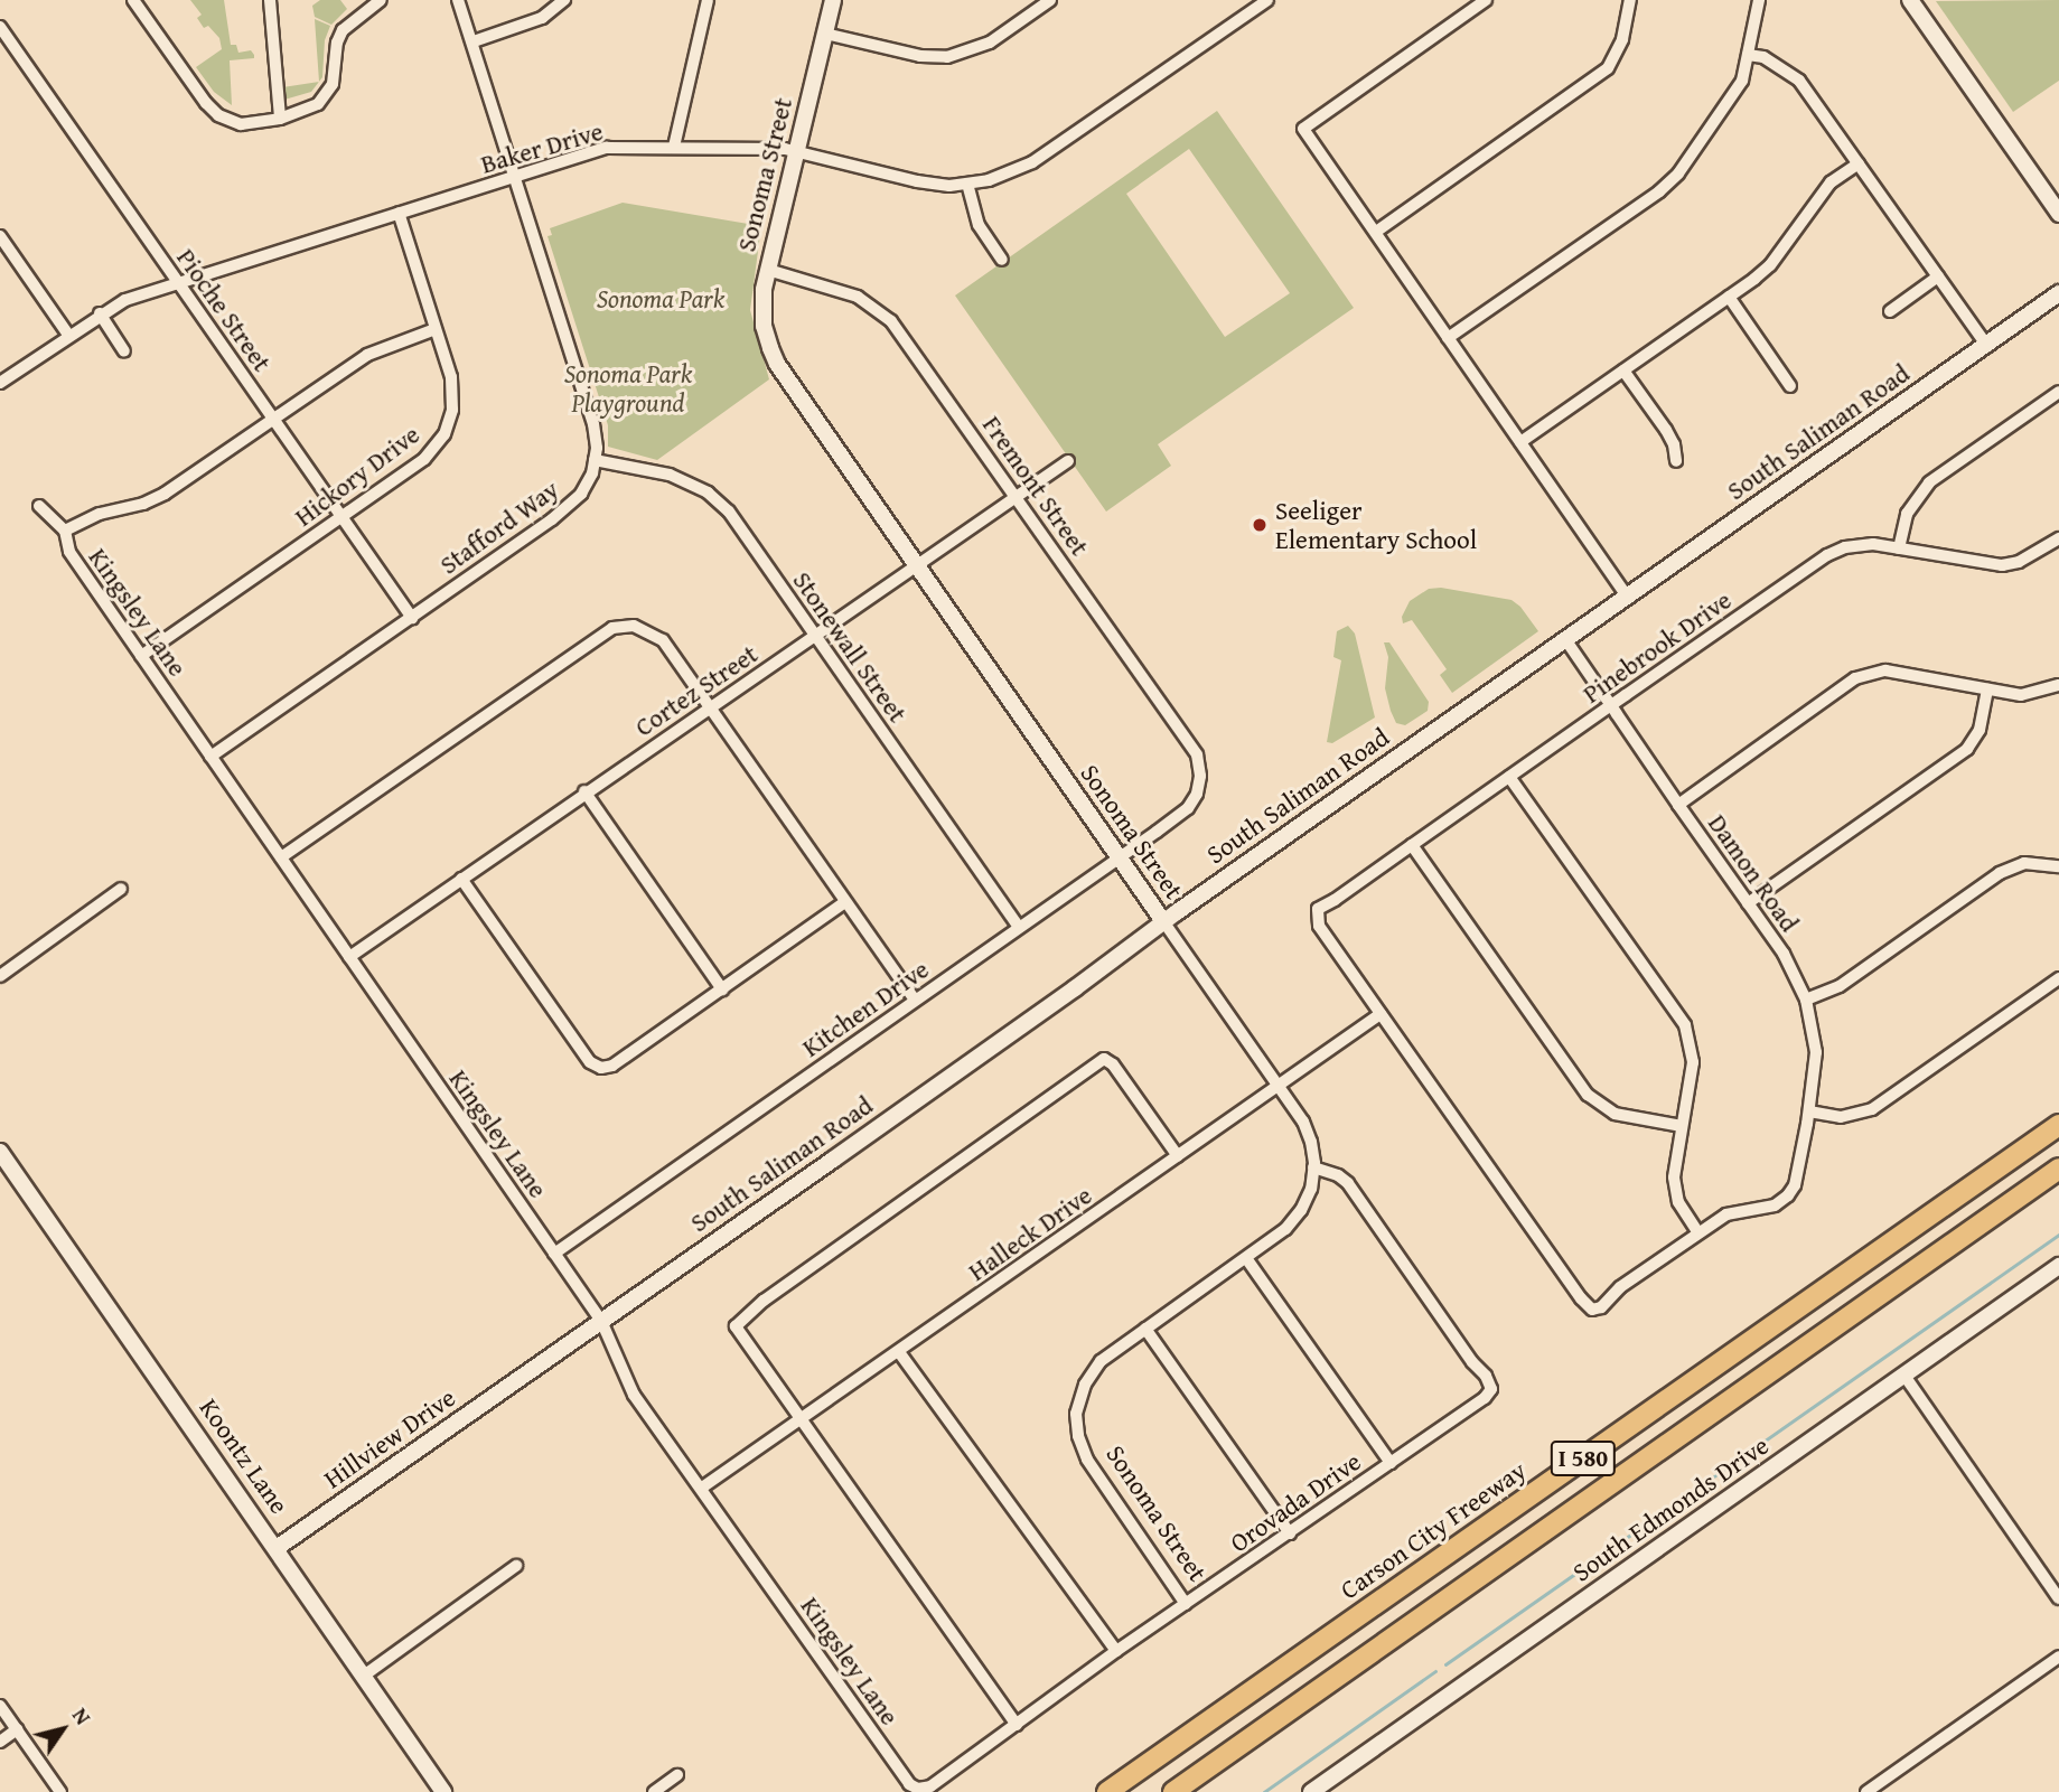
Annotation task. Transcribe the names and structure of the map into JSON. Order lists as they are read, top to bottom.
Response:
{
  "streets": {
    "highway": ["I 580", "Carson City Freeway"],
    "street": [
      "Baker Drive",
      "Sonoma Street",
      "Pioche Street",
      "South Saliman Road",
      "Hickory Drive",
      "Fremont Street",
      "Stafford Way",
      "Kingsley Lane",
      "Stonewall Street",
      "Pinebrook Drive",
      "Cortez Street",
      "Damon Road",
      "Kitchen Drive",
      "Halleck Drive",
      "Hillview Drive",
      "Koontz Lane",
      "Orovada Drive",
      "South Edmonds Drive"
    ]
  },
  "crossings": [
    ["Baker Drive", "Sonoma Street"],
    ["Baker Drive", "Pioche Street"],
    ["Baker Drive", "Hickory Drive"],
    ["Baker Drive", "Stafford Way"],
    ["Sonoma Street", "South Saliman Road"],
    ["Sonoma Street", "Fremont Street"],
    ["Sonoma Street", "Cortez Street"],
    ["Sonoma Street", "Kitchen Drive"],
    ["Sonoma Street", "Halleck Drive"],
    ["Sonoma Street", "Orovada Drive"],
    ["Pioche Street", "Hickory Drive"],
    ["Pioche Street", "Stafford Way"],
    ["South Saliman Road", "Kingsley Lane"],
    ["South Saliman Road", "Damon Road"],
    ["South Saliman Road", "Hillview Drive"],
    ["Hickory Drive", "Kingsley Lane"],
    ["Fremont Street", "Cortez Street"],
    ["Fremont Street", "Kitchen Drive"],
    ["Stafford Way", "Kingsley Lane"],
    ["Stafford Way", "Stonewall Street"],
    ["Kingsley Lane", "Cortez Street"],
    ["Kingsley Lane", "Kitchen Drive"],
    ["Kingsley Lane", "Halleck Drive"],
    ["Kingsley Lane", "Orovada Drive"],
    ["Stonewall Street", "Cortez Street"],
    ["Stonewall Street", "Kitchen Drive"],
    ["Pinebrook Drive", "Damon Road"],
    ["Pinebrook Drive", "Halleck Drive"],
    ["Hillview Drive", "Koontz Lane"]
  ],
  "parks": ["Sonoma Park", "Sonoma Park Playground"],
  "places": ["Seeliger Elementary School"],
  "north": "top right"
}
